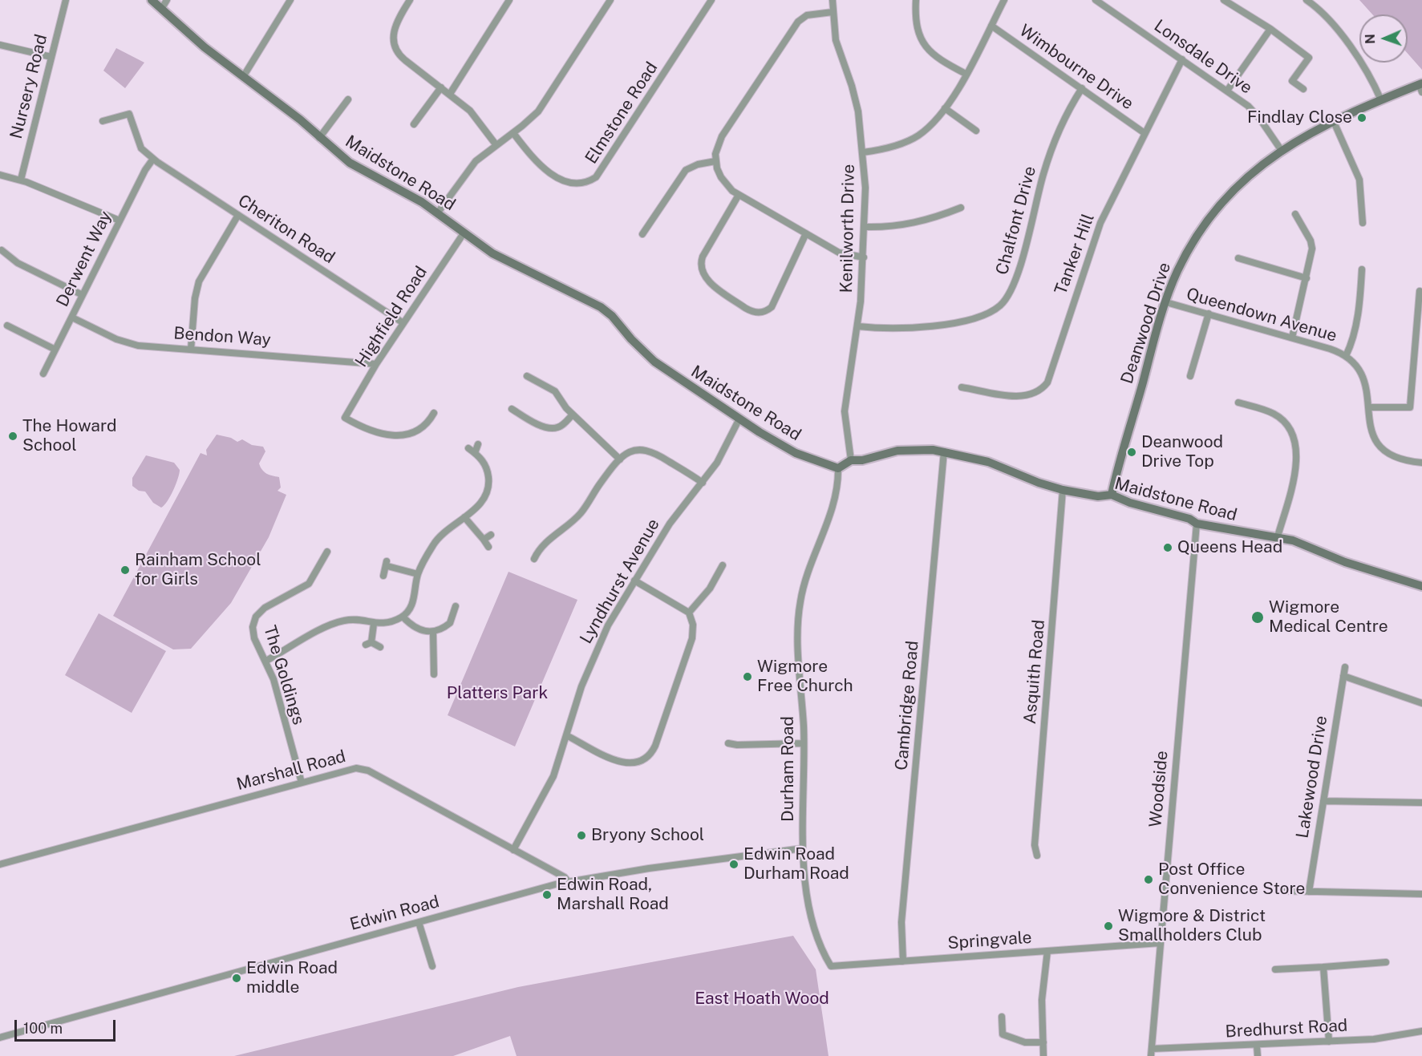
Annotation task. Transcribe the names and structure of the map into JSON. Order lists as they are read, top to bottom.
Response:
{
  "streets": {
    "street": [
      "Lonsdale Drive",
      "Wimbourne Drive",
      "Nursery Road",
      "Elmstone Road",
      "Maidstone Road",
      "Chalfont Drive",
      "Kenilworth Drive",
      "Cheriton Road",
      "Tanker Hill",
      "Derwent Way",
      "Queendown Avenue",
      "Highfield Road",
      "Deanwood Drive",
      "Bendon Way",
      "Lyndhurst Avenue",
      "Asquith Road",
      "The Goldings",
      "Cambridge Road",
      "Durham Road",
      "Marshall Road",
      "Lakewood Drive",
      "Woodside",
      "Edwin Road",
      "Springvale",
      "Bredhurst Road"
    ]
  },
  "crossings": [
    ["Lonsdale Drive", "Tanker Hill"],
    ["Lonsdale Drive", "Deanwood Drive"],
    ["Wimbourne Drive", "Chalfont Drive"],
    ["Wimbourne Drive", "Tanker Hill"],
    ["Maidstone Road", "Kenilworth Drive"],
    ["Maidstone Road", "Highfield Road"],
    ["Maidstone Road", "Deanwood Drive"],
    ["Maidstone Road", "Lyndhurst Avenue"],
    ["Maidstone Road", "Asquith Road"],
    ["Maidstone Road", "Cambridge Road"],
    ["Maidstone Road", "Durham Road"],
    ["Maidstone Road", "Woodside"],
    ["Chalfont Drive", "Kenilworth Drive"],
    ["Cheriton Road", "Derwent Way"],
    ["Cheriton Road", "Highfield Road"],
    ["Derwent Way", "Bendon Way"],
    ["Queendown Avenue", "Deanwood Drive"],
    ["Highfield Road", "Bendon Way"],
    ["Lyndhurst Avenue", "Marshall Road"],
    ["The Goldings", "Marshall Road"],
    ["Cambridge Road", "Springvale"],
    ["Durham Road", "Edwin Road"],
    ["Durham Road", "Springvale"],
    ["Marshall Road", "Edwin Road"],
    ["Woodside", "Springvale"],
    ["Woodside", "Bredhurst Road"]
  ],
  "parks": ["Platters Park", "East Hoath Wood"],
  "places": [
    "Findlay Close",
    "The Howard School",
    "Deanwood Drive Top",
    "Queens Head",
    "Rainham School for Girls",
    "Wigmore Medical Centre",
    "Wigmore Free Church",
    "Bryony School",
    "Edwin Road Durham Road",
    "Post Office Convenience Store",
    "Edwin Road, Marshall Road",
    "Wigmore & District Smallholders Club",
    "Edwin Road middle"
  ],
  "scale_bar": "100 m",
  "north": "left"
}
